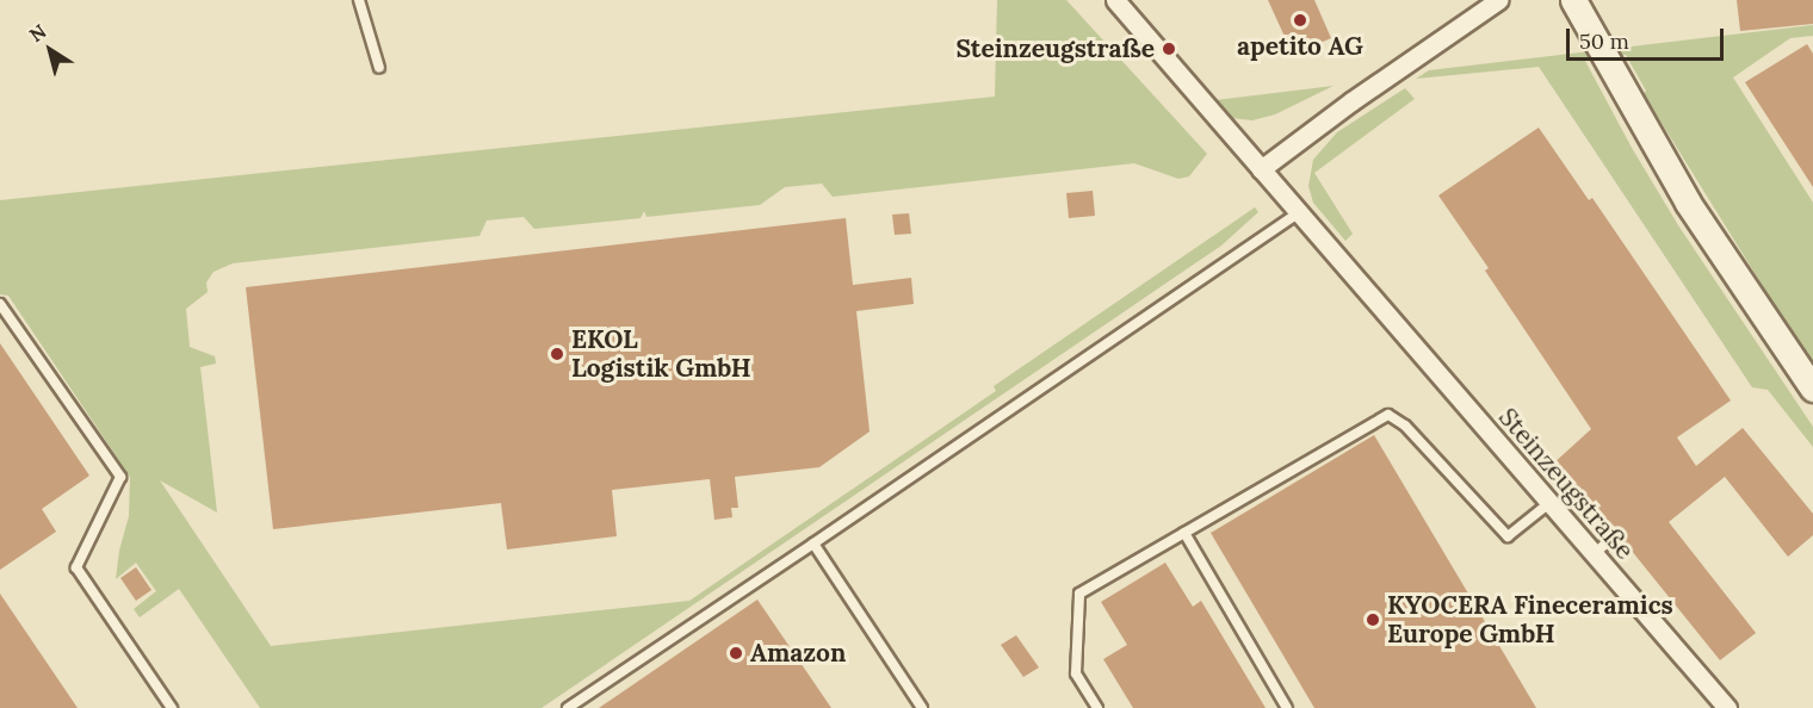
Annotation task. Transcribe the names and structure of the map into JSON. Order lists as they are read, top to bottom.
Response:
{
  "streets": {
    "street": ["Steinzeugstraße"]
  },
  "places": [
    "apetito AG",
    "Steinzeugstraße",
    "EKOL Logistik GmbH",
    "KYOCERA Fineceramics Europe GmbH",
    "Amazon"
  ],
  "scale_bar": "50 m",
  "north": "top left"
}
